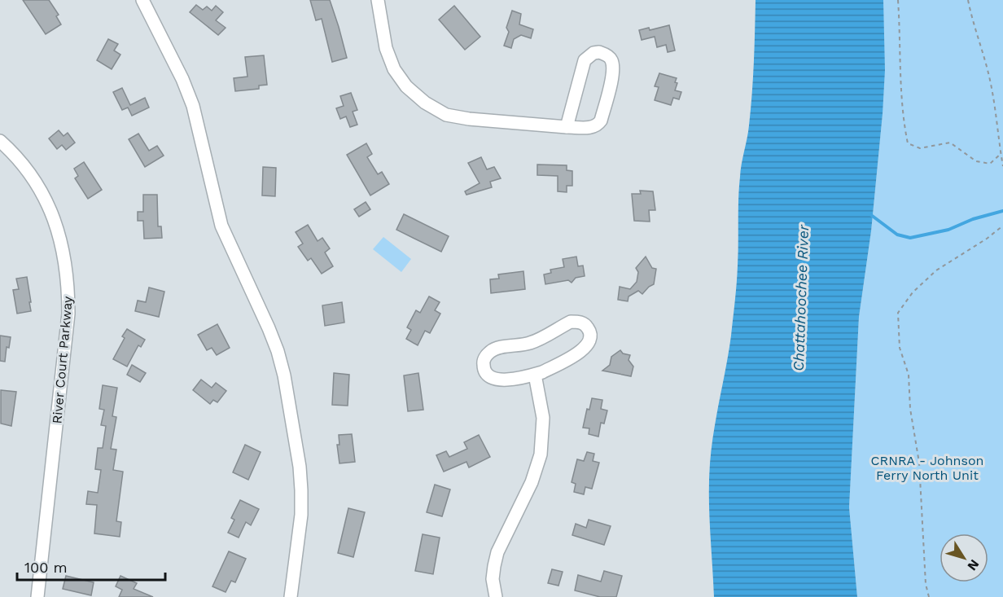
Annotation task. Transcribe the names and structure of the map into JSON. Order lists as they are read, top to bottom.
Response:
{
  "streets": {
    "street": ["River Court Parkway"]
  },
  "water": ["Chattahoochee River"],
  "parks": ["CRNRA - Johnson Ferry North Unit"],
  "scale_bar": "100 m",
  "north": "bottom right"
}
